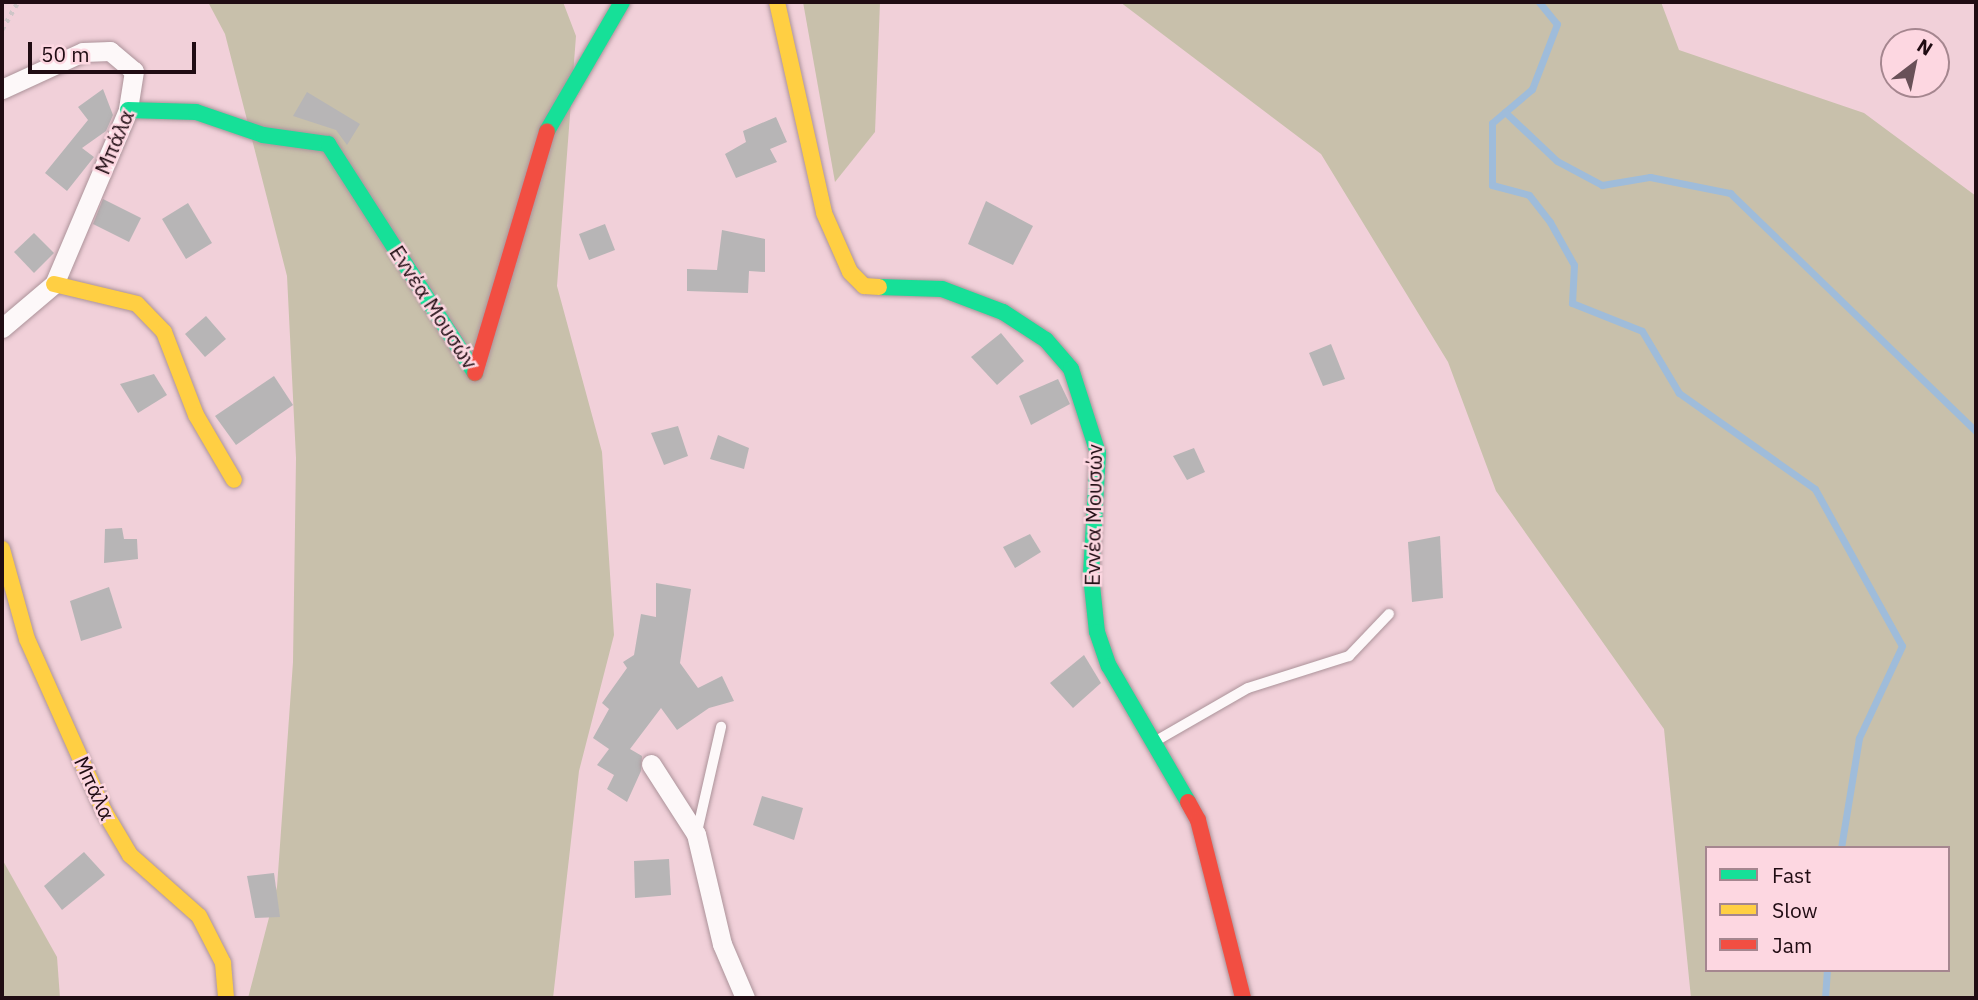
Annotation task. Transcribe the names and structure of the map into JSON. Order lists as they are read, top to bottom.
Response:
{
  "streets": {
    "street": ["Μπάλα", "Εννέα Μουσών"]
  },
  "crossings": [
    ["Μπάλα", "Εννέα Μουσών"]
  ],
  "legend": ["Fast", "Slow", "Jam"],
  "scale_bar": "50 m",
  "north": "top right"
}
